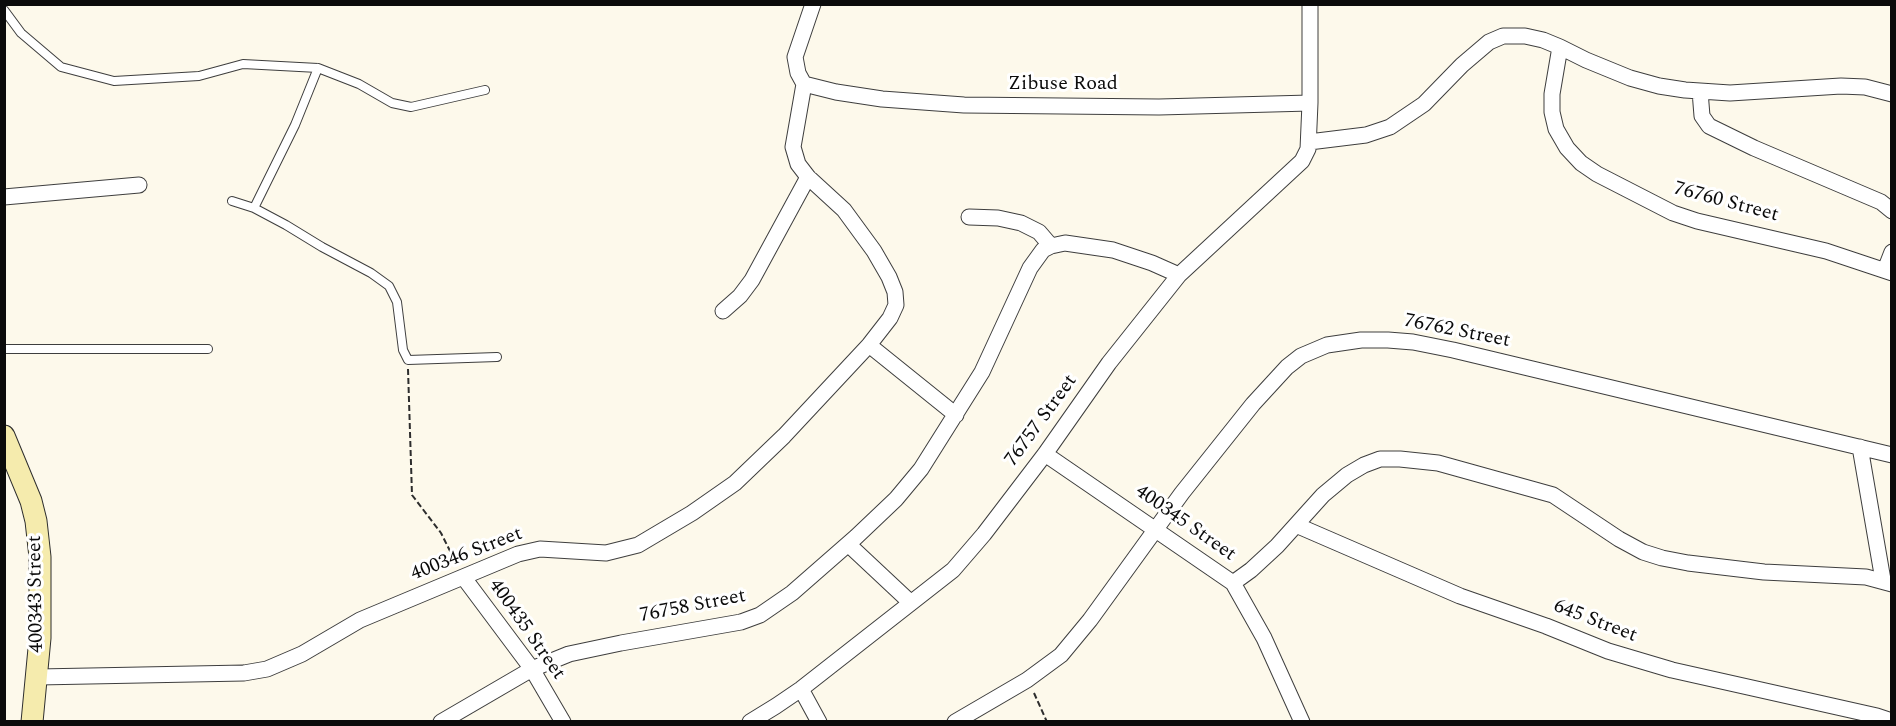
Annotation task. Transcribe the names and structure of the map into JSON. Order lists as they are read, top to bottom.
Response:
{
  "streets": {
    "street": [
      "Zibuse Road",
      "76760 Street",
      "76762 Street",
      "76757 Street",
      "400345 Street",
      "400346 Street",
      "400343 Street",
      "76758 Street",
      "645 Street",
      "400435 Street"
    ]
  },
  "crossings": [
    ["Zibuse Road", "76757 Street"],
    ["Zibuse Road", "400346 Street"],
    ["76762 Street", "400345 Street"],
    ["76757 Street", "400345 Street"],
    ["400346 Street", "400343 Street"],
    ["400346 Street", "400435 Street"],
    ["76758 Street", "400435 Street"]
  ]
}
